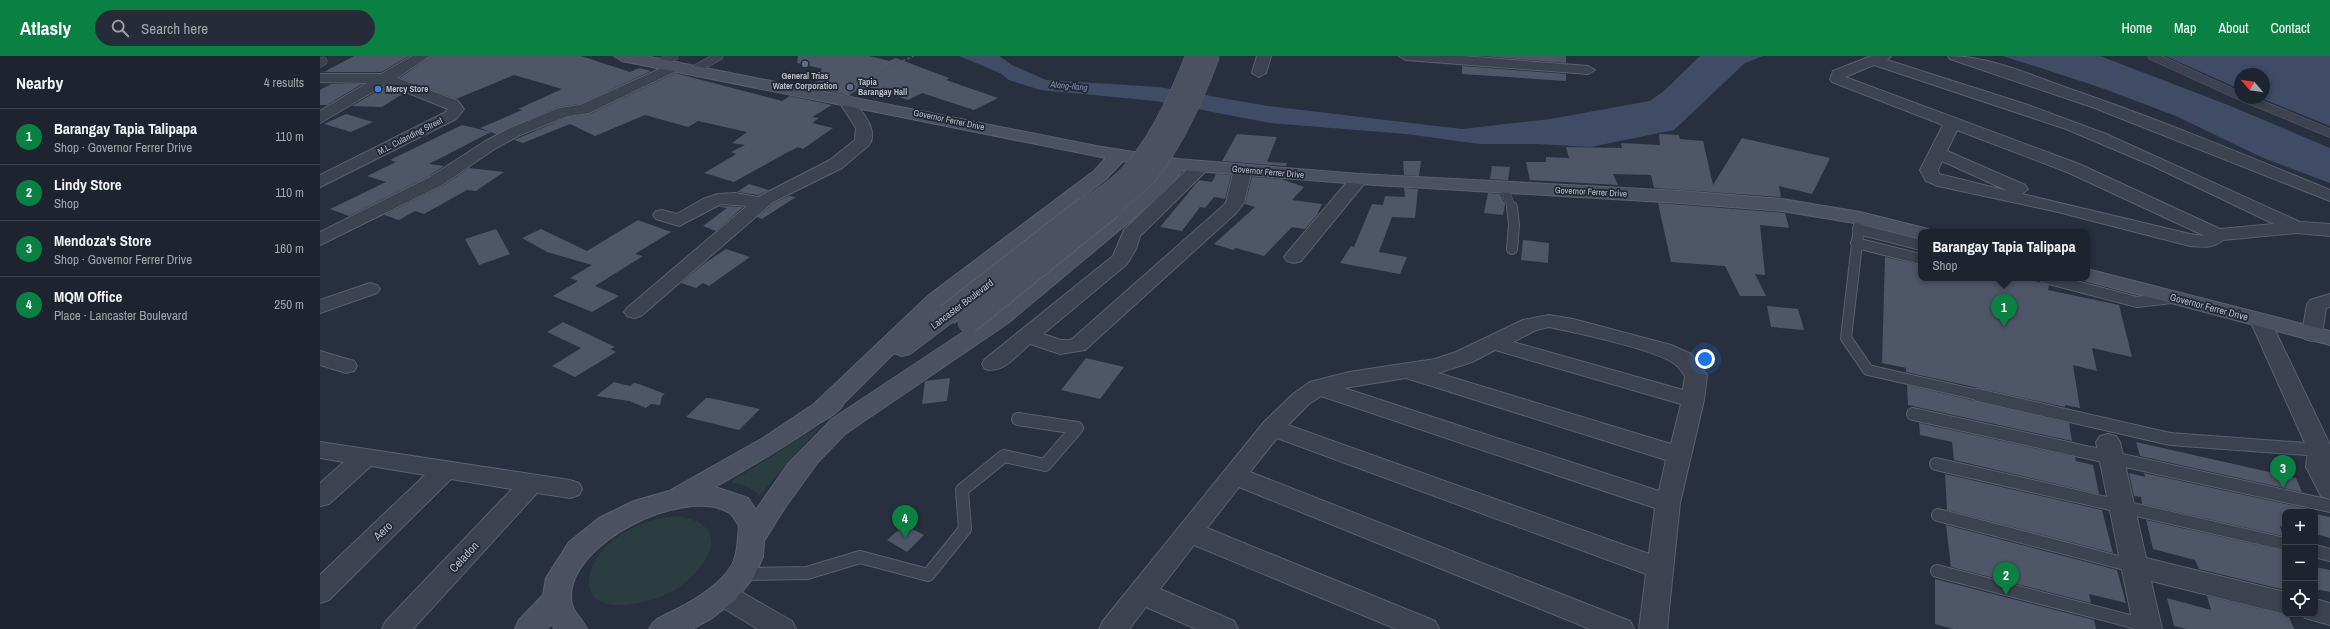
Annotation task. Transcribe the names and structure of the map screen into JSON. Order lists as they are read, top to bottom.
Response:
{
  "streets": {
    "main road": ["Governor Ferrer Drive", "Lancaster Boulevard"],
    "street": ["M.L. Culanding Street", "Aero", "Celadon"]
  },
  "water": ["Alang-Ilang"],
  "places": ["General Trias Water Corporation", "Tapia Barangay Hall", "Mercy Store"],
  "north": "top left",
  "page": {
    "header": "Atlasly",
    "search": "Search here",
    "nav": [
      "Home",
      "Map",
      "About",
      "Contact"
    ],
    "heading": ["Nearby", "4 results"],
    "list": [
      {
        "mark": "1",
        "name": "Barangay Tapia Talipapa",
        "note": "Shop · Governor Ferrer Drive",
        "value": "110 m"
      },
      {
        "mark": "2",
        "name": "Lindy Store",
        "note": "Shop",
        "value": "110 m"
      },
      {
        "mark": "3",
        "name": "Mendoza's Store",
        "note": "Shop · Governor Ferrer Drive",
        "value": "160 m"
      },
      {
        "mark": "4",
        "name": "MQM Office",
        "note": "Place · Lancaster Boulevard",
        "value": "250 m"
      }
    ],
    "popup": ["Barangay Tapia Talipapa", "Shop"],
    "pins": [
      "1",
      "3",
      "4",
      "2"
    ],
    "map_buttons": ["+", "−"]
  }
}
